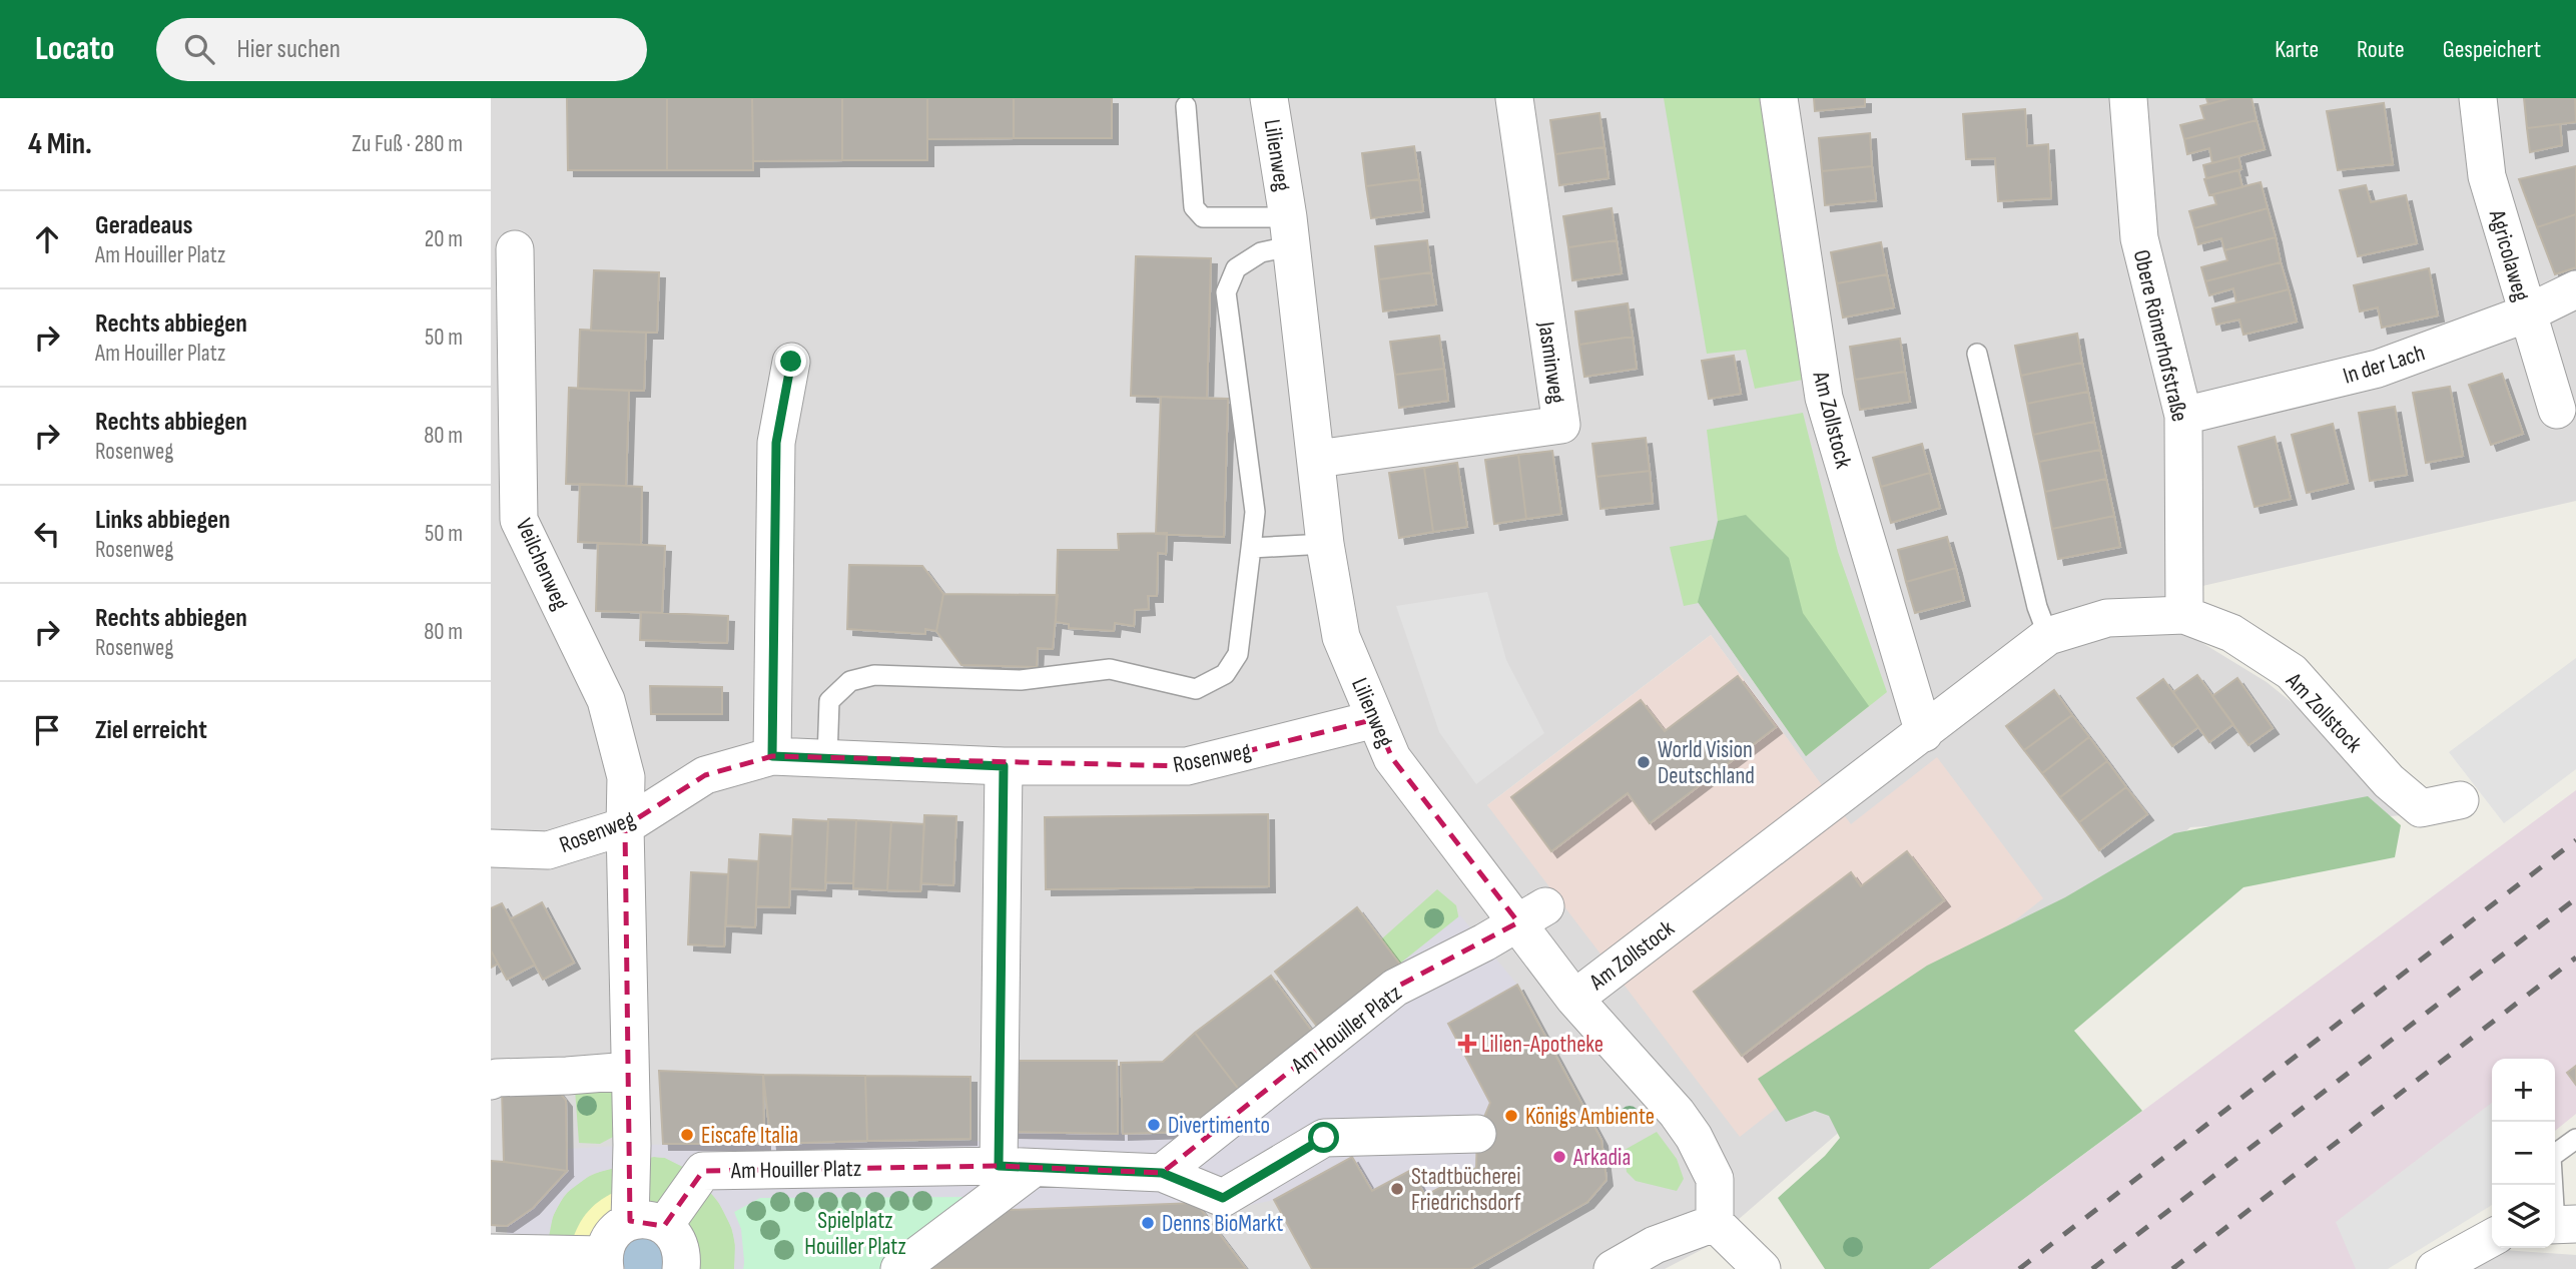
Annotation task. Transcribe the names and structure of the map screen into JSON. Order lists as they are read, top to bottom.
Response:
{
  "streets": {
    "street": [
      "Lilienweg",
      "Agricolaweg",
      "Obere Römerhofstraße",
      "Jasminweg",
      "In der Lach",
      "Am Zollstock",
      "Veilchenweg",
      "Rosenweg",
      "Am Houiller Platz"
    ]
  },
  "crossings": [
    ["Lilienweg", "Jasminweg"],
    ["Lilienweg", "Am Zollstock"],
    ["Lilienweg", "Rosenweg"],
    ["Lilienweg", "Am Houiller Platz"],
    ["Agricolaweg", "In der Lach"],
    ["Obere Römerhofstraße", "In der Lach"],
    ["Obere Römerhofstraße", "Am Zollstock"],
    ["Veilchenweg", "Rosenweg"]
  ],
  "parks": ["Spielplatz Houiller Platz"],
  "places": {
    "other": [
      "World Vision Deutschland",
      "Königs Ambiente",
      "Divertimento",
      "Eiscafe Italia",
      "Arkadia",
      "Stadtbücherei Friedrichsdorf",
      "Denns BioMarkt"
    ],
    "health": ["Lilien-Apotheke"]
  },
  "page": {
    "header": "Locato",
    "search": "Hier suchen",
    "nav": ["Karte", "Route", "Gespeichert"],
    "heading": ["4 Min.", "Zu Fuß · 280 m"],
    "list": [
      ["Geradeaus", "Am Houiller Platz", "20 m"],
      ["Rechts abbiegen", "Am Houiller Platz", "50 m"],
      ["Rechts abbiegen", "Rosenweg", "80 m"],
      ["Links abbiegen", "Rosenweg", "50 m"],
      ["Rechts abbiegen", "Rosenweg", "80 m"],
      "Ziel erreicht"
    ],
    "map_buttons": ["+", "−"]
  }
}
